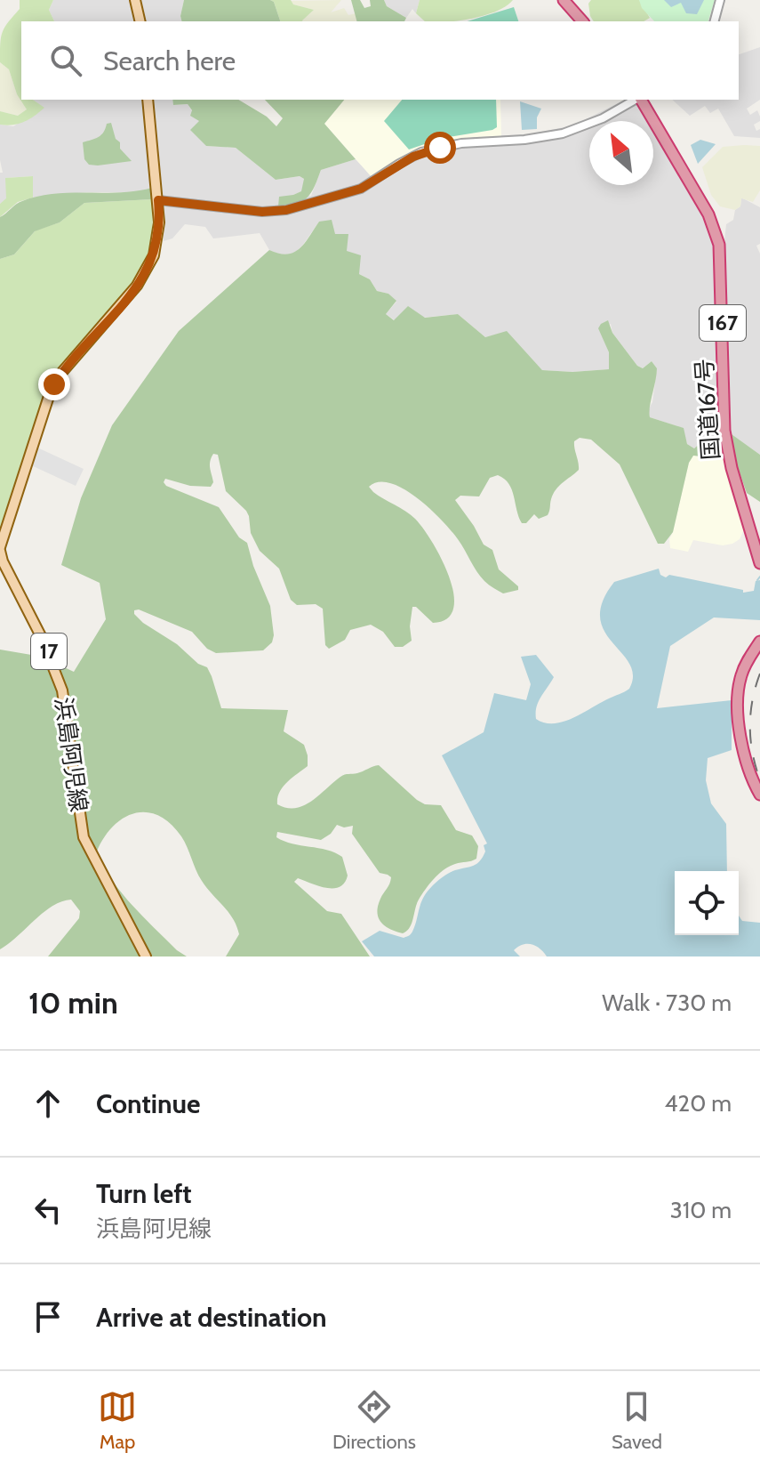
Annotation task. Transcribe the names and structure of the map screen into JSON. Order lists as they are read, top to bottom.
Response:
{
  "streets": {
    "highway": ["167", "国道167号"],
    "main road": ["17", "浜島阿児線"]
  },
  "north": "top left",
  "page": {
    "search": "Search here",
    "heading": ["10 min", "Walk · 730 m"],
    "list": [
      ["Continue", "420 m"],
      ["Turn left", "浜島阿児線", "310 m"],
      "Arrive at destination"
    ],
    "nav": ["Map", "Directions", "Saved"]
  }
}
